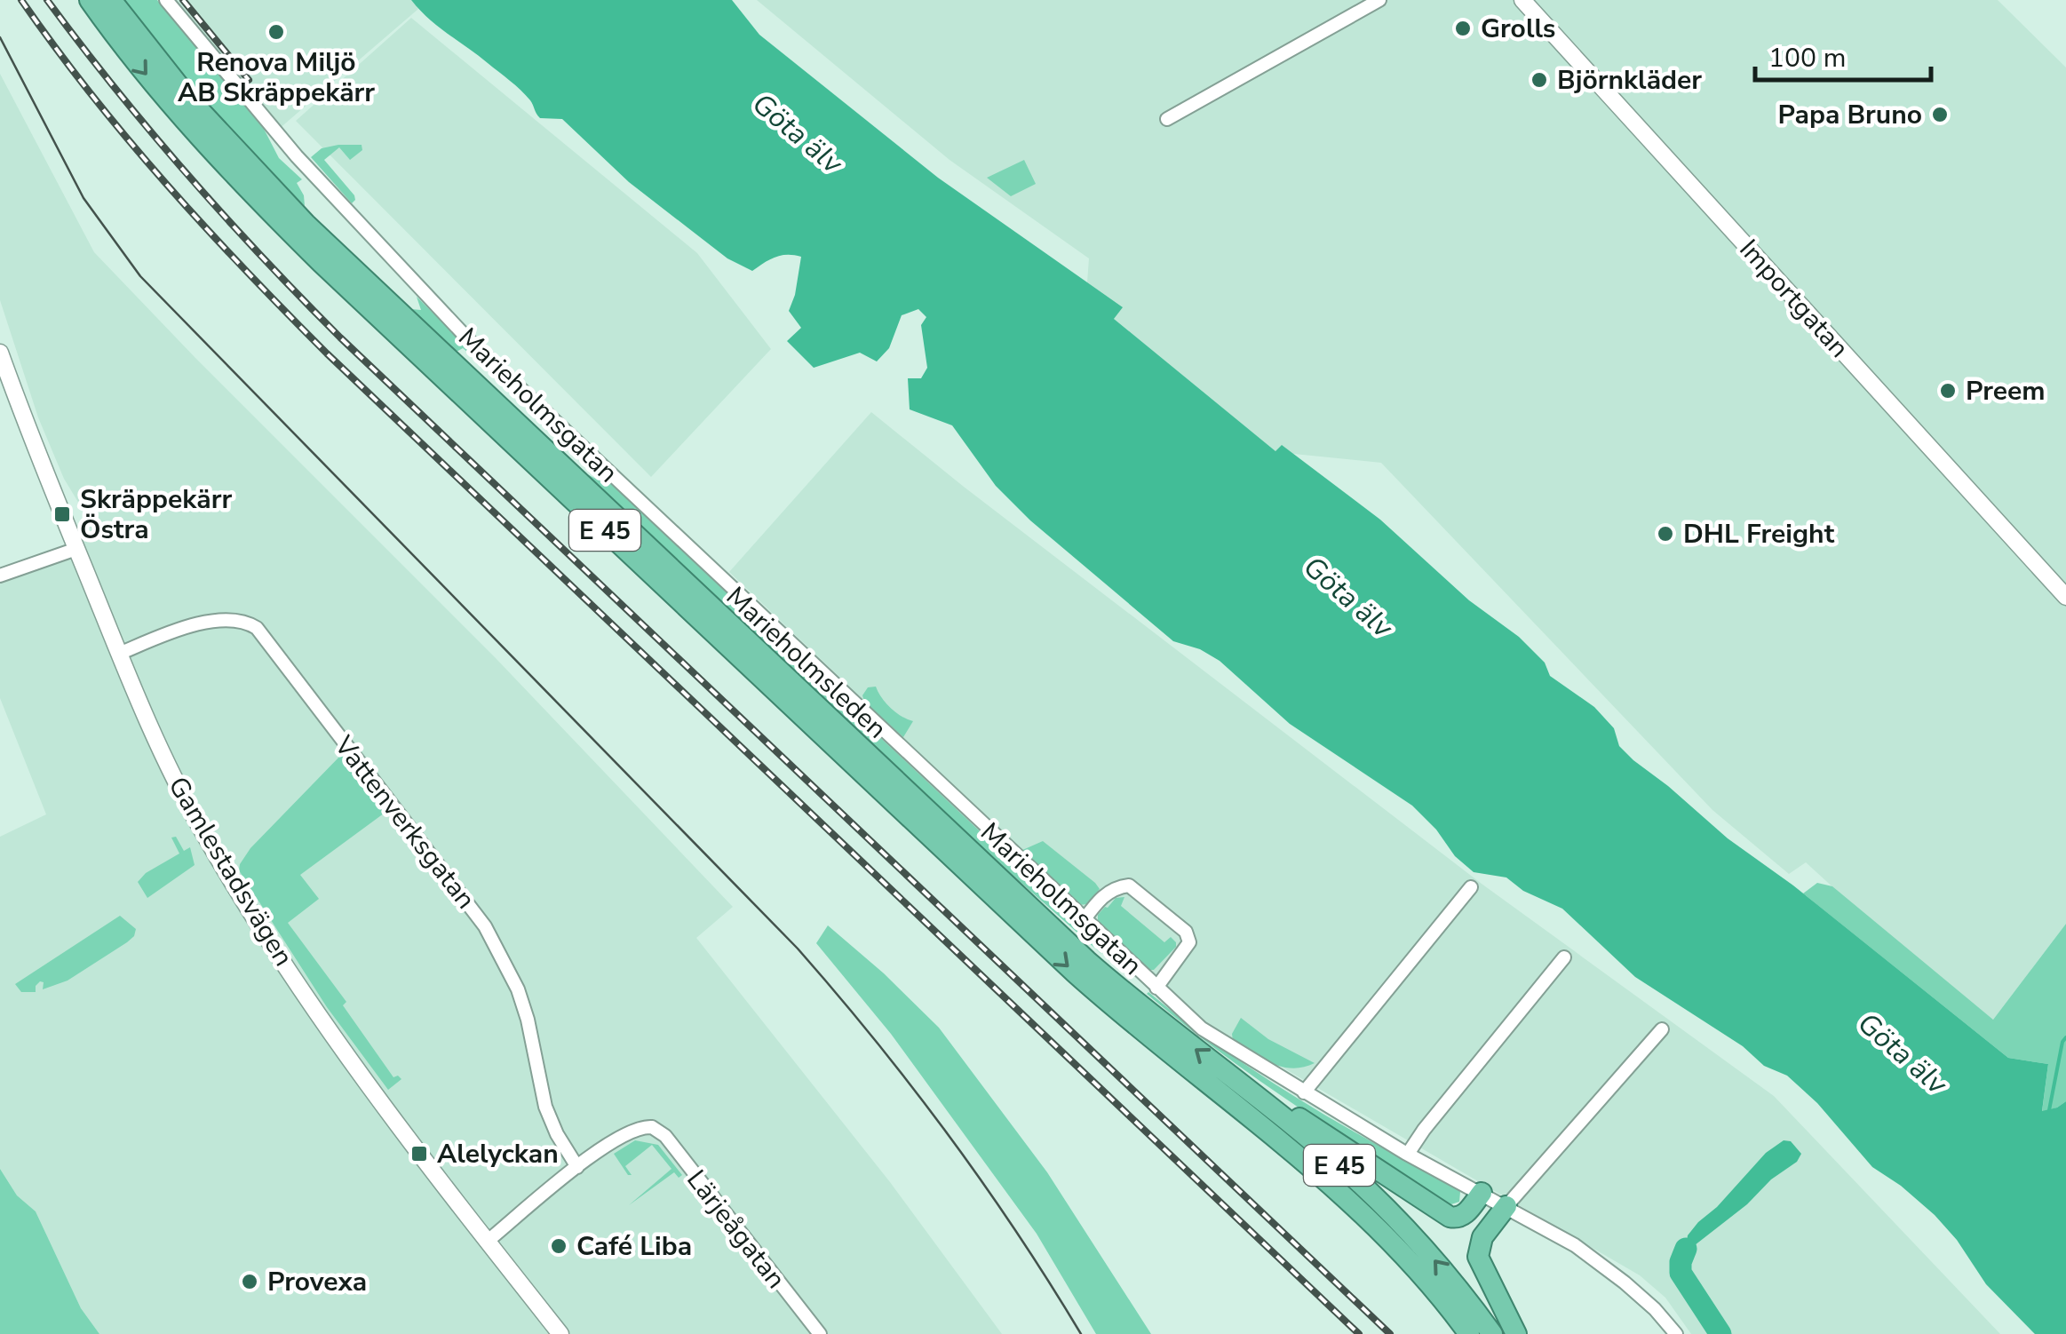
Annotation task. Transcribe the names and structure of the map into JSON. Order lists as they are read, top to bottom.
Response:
{
  "streets": {
    "highway": ["E 45", "Marieholmsleden"],
    "street": [
      "Importgatan",
      "Marieholmsgatan",
      "Vattenverksgatan",
      "Gamlestadsvägen",
      "Lärjeågatan"
    ]
  },
  "crossings": [
    ["Vattenverksgatan", "Gamlestadsvägen"],
    ["Vattenverksgatan", "Lärjeågatan"]
  ],
  "water": ["Göta älv"],
  "places": {
    "other": [
      "Grolls",
      "Renova Miljö AB Skräppekärr",
      "Björnkläder",
      "Papa Bruno",
      "Preem",
      "DHL Freight",
      "Café Liba",
      "Provexa"
    ],
    "transit": ["Skräppekärr Östra", "Alelyckan"]
  },
  "scale_bar": "100 m"
}
